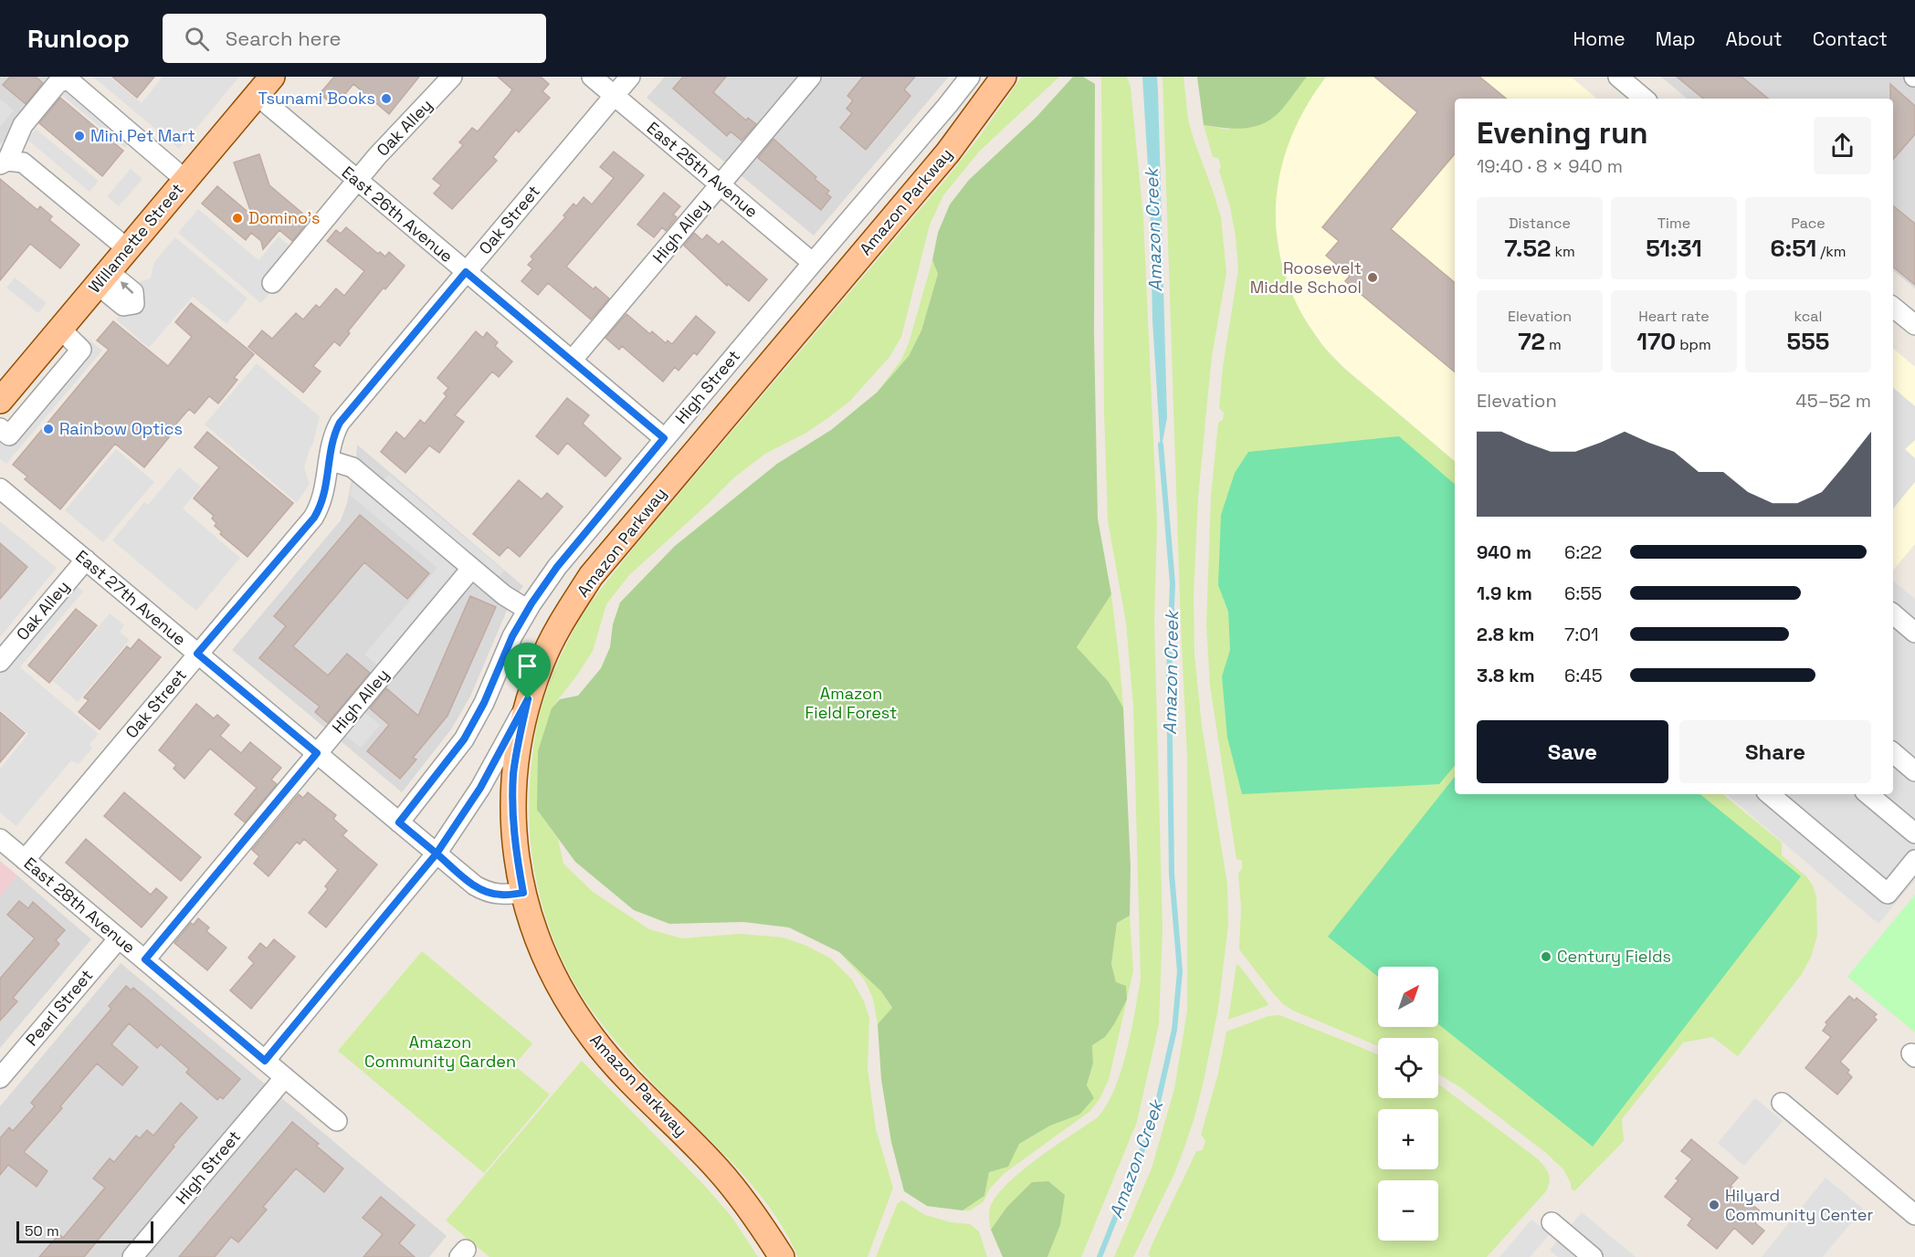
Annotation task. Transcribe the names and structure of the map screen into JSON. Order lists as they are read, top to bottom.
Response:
{
  "streets": {
    "main road": ["Amazon Parkway", "Willamette Street"],
    "street": [
      "Oak Alley",
      "East 25th Avenue",
      "East 26th Avenue",
      "Oak Street",
      "High Alley",
      "High Street",
      "East 27th Avenue",
      "East 28th Avenue",
      "Pearl Street"
    ]
  },
  "crossings": [
    ["Oak Alley", "East 26th Avenue"],
    ["Oak Alley", "East 27th Avenue"],
    ["East 25th Avenue", "Oak Street"],
    ["East 25th Avenue", "High Alley"],
    ["East 25th Avenue", "High Street"],
    ["Amazon Parkway", "East 27th Avenue"],
    ["East 26th Avenue", "Oak Street"],
    ["East 26th Avenue", "High Alley"],
    ["East 26th Avenue", "Willamette Street"],
    ["East 26th Avenue", "High Street"],
    ["Oak Street", "East 27th Avenue"],
    ["Oak Street", "East 28th Avenue"],
    ["High Alley", "East 27th Avenue"],
    ["High Alley", "East 28th Avenue"],
    ["High Street", "East 27th Avenue"],
    ["High Street", "East 28th Avenue"],
    ["East 28th Avenue", "Pearl Street"]
  ],
  "water": ["Amazon Creek"],
  "parks": ["Amazon Field Forest", "Amazon Community Garden"],
  "places": [
    "Tsunami Books",
    "Mini Pet Mart",
    "Domino's",
    "Roosevelt Middle School",
    "Rainbow Optics",
    "Century Fields",
    "Hilyard Community Center"
  ],
  "scale_bar": "50 m",
  "north": "top right",
  "page": {
    "header": "Runloop",
    "search": "Search here",
    "nav": [
      "Home",
      "Map",
      "About",
      "Contact"
    ],
    "heading": ["Evening run", "19:40 · 8 × 940 m"],
    "stats": [
      ["Distance", "7.52 km"],
      ["Time", "51:31"],
      ["Pace", "6:51 /km"],
      ["Elevation", "72 m"],
      ["Heart rate", "170 bpm"],
      ["kcal", "555"]
    ],
    "chart": ["Elevation", "45–52 m"],
    "list": [
      {
        "name": "940 m",
        "note": "6:22"
      },
      {
        "name": "1.9 km",
        "note": "6:55"
      },
      {
        "name": "2.8 km",
        "note": "7:01"
      },
      {
        "name": "3.8 km",
        "note": "6:45"
      }
    ],
    "buttons": ["Save", "Share"],
    "map_buttons": ["+", "−"],
    "scale": "50 m"
  }
}
